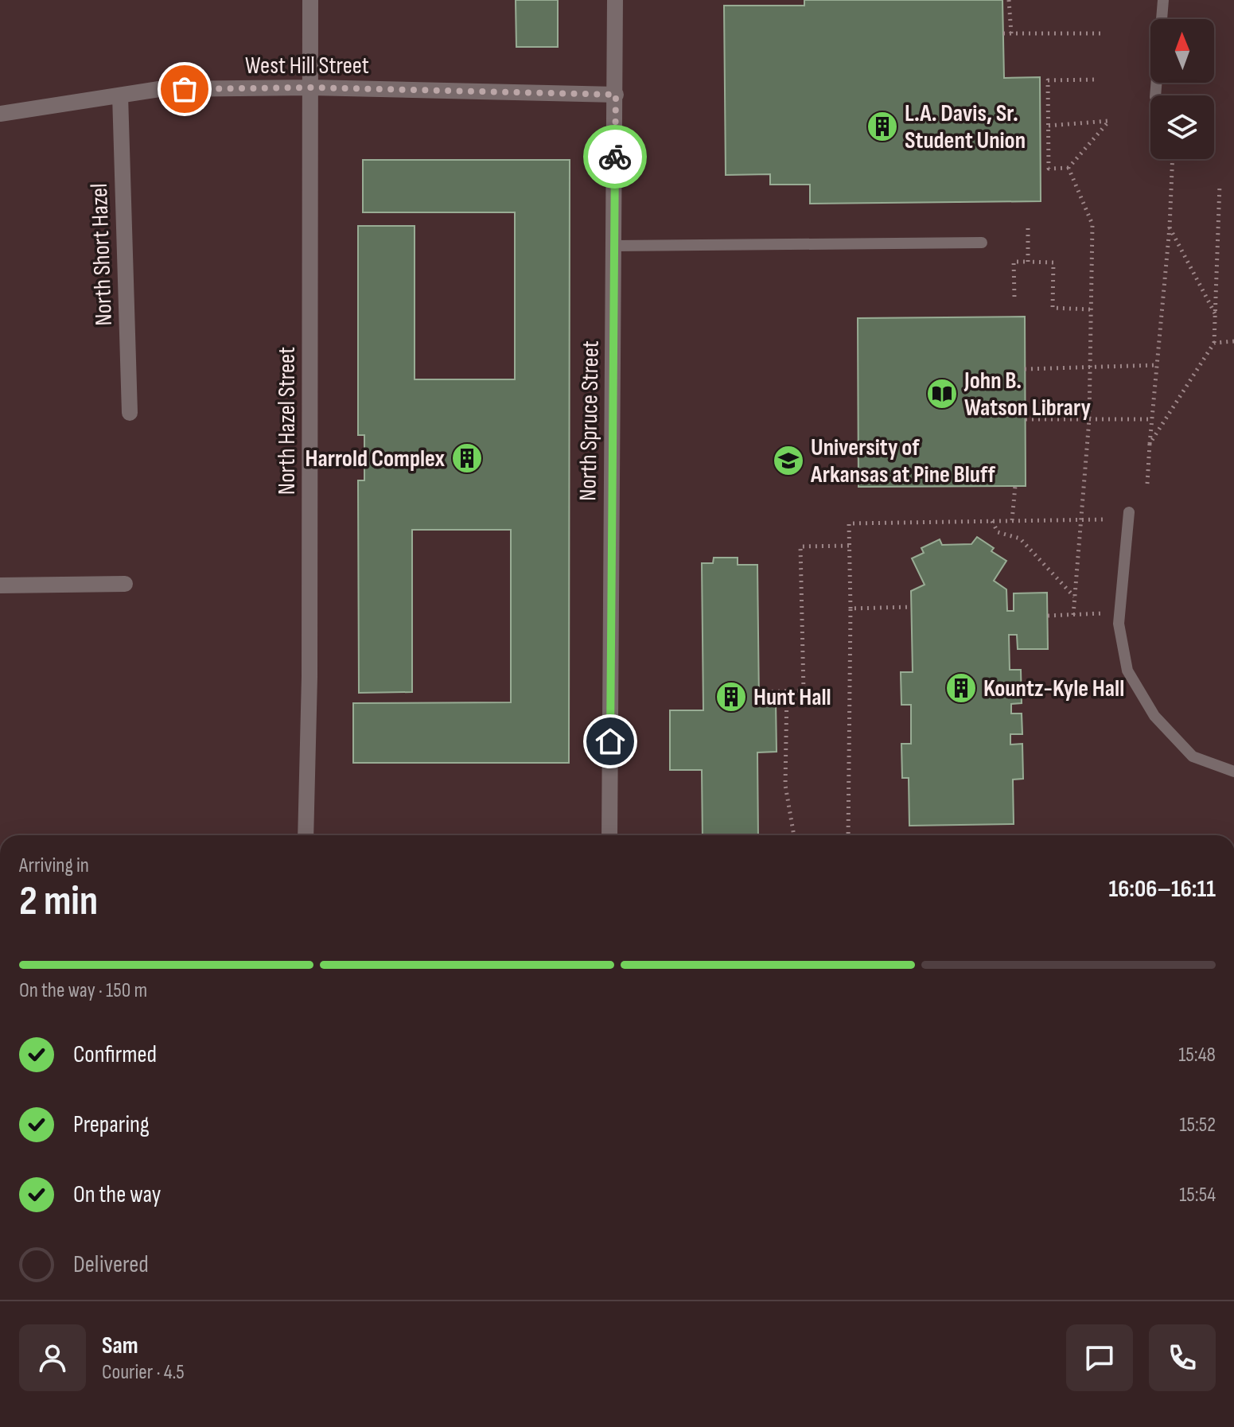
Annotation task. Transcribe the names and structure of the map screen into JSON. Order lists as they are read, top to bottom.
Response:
{
  "streets": {
    "street": [
      "West Hill Street",
      "North Short Hazel",
      "North Hazel Street",
      "North Spruce Street"
    ]
  },
  "crossings": [
    ["West Hill Street", "North Short Hazel"],
    ["West Hill Street", "North Hazel Street"],
    ["West Hill Street", "North Spruce Street"]
  ],
  "places": {
    "building": [
      "L.A. Davis, Sr. Student Union",
      "Harrold Complex",
      "Kountz-Kyle Hall",
      "Hunt Hall"
    ],
    "library": ["John B. Watson Library"],
    "school or university": ["University of Arkansas at Pine Bluff"]
  },
  "north": "top",
  "page": {
    "heading": ["2 min", "Arriving in", "16:06–16:11"],
    "panel": ["Sam", "Courier · 4.5"],
    "bar": "On the way · 150 m",
    "list": [
      ["Confirmed", "15:48"],
      ["Preparing", "15:52"],
      ["On the way", "15:54"],
      "Delivered"
    ]
  }
}
